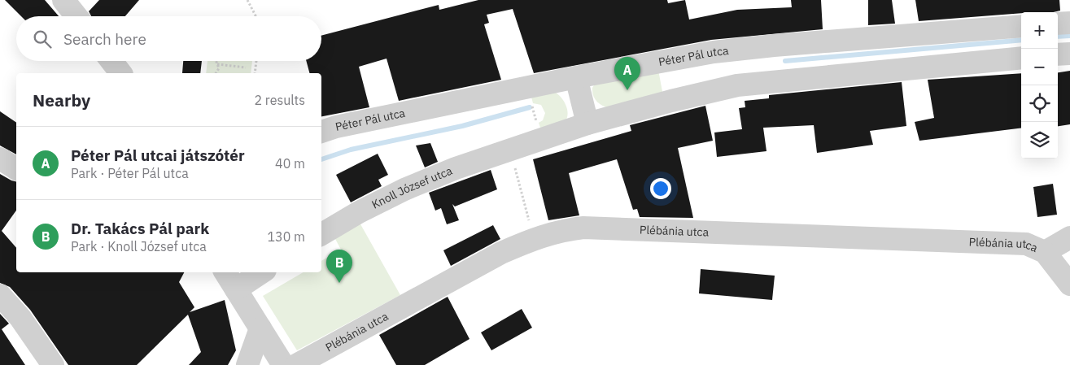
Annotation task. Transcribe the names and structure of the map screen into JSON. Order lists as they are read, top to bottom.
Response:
{
  "streets": {
    "street": ["Péter Pál utca", "Knoll József utca", "Plébánia utca"]
  },
  "page": {
    "map_buttons": ["+", "−"],
    "search": "Search here",
    "pins": ["A", "B"],
    "heading": ["Nearby", "2 results"],
    "list": [
      {
        "mark": "A",
        "name": "Péter Pál utcai játszótér",
        "note": "Park · Péter Pál utca",
        "value": "40 m"
      },
      {
        "mark": "B",
        "name": "Dr. Takács Pál park",
        "note": "Park · Knoll József utca",
        "value": "130 m"
      }
    ]
  }
}
